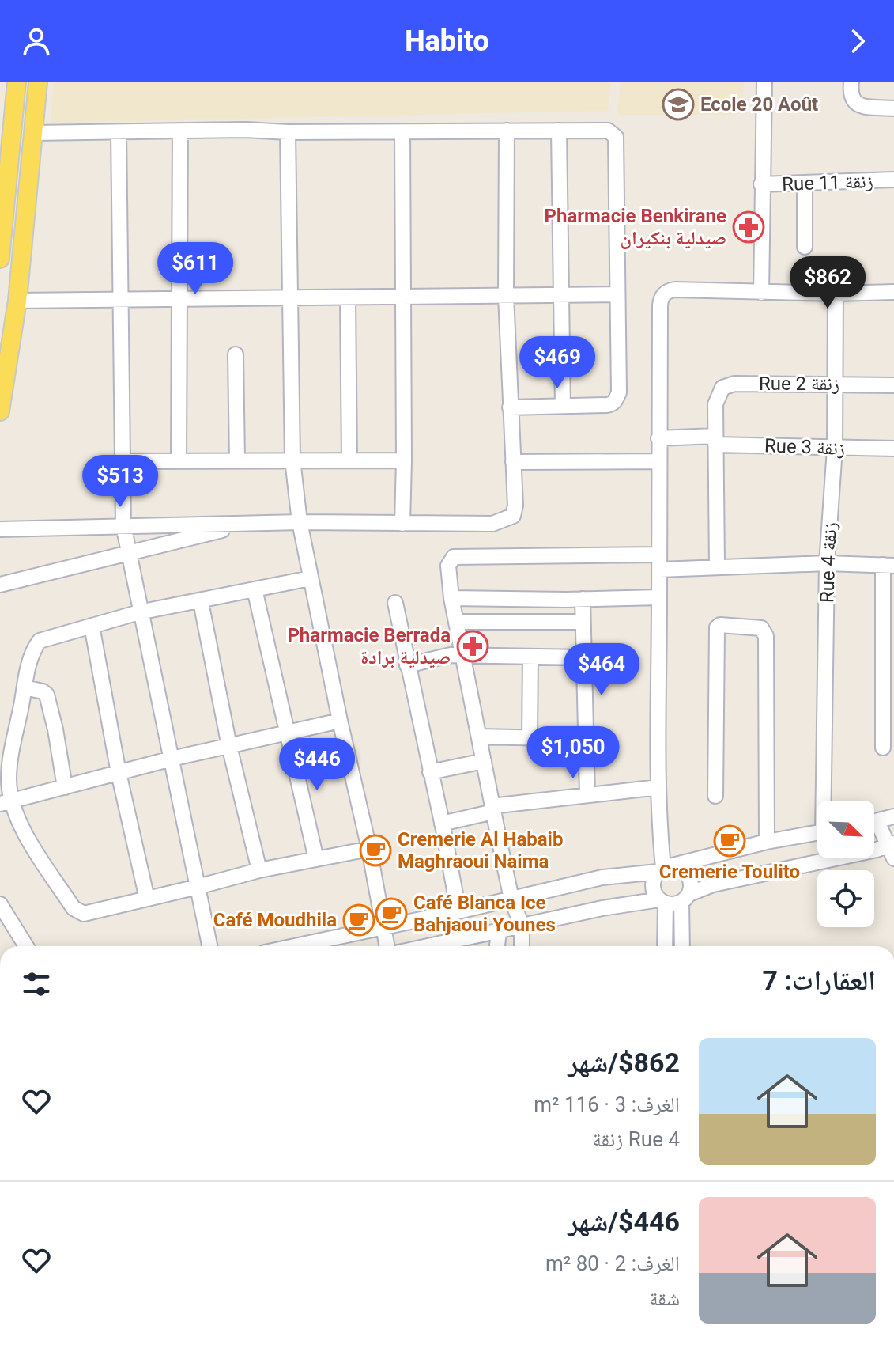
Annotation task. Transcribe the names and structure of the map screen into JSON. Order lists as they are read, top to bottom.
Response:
{
  "streets": {
    "street": [
      "Rue 11 زنقة",
      "Rue 2 زنقة",
      "Rue 3 زنقة",
      "Rue 4 زنقة"
    ]
  },
  "crossings": [
    ["Rue 2 زنقة", "Rue 3 زنقة"],
    ["Rue 2 زنقة", "Rue 4 زنقة"],
    ["Rue 3 زنقة", "Rue 4 زنقة"]
  ],
  "places": {
    "school or university": ["Ecole 20 Août"],
    "pharmacy": ["Pharmacie Benkirane صيدلية بنكيران", "Pharmacie Berrada صيدلية برادة"],
    "cafe": [
      "Cremerie Toulito",
      "Cremerie Al Habaib Maghraoui Naima",
      "Café Blanca Ice Bahjaoui Younes",
      "Café Moudhila"
    ]
  },
  "north": "bottom right",
  "page": {
    "header": "Habito",
    "price": [
      "$611",
      "$862",
      "$469",
      "$513",
      "$464",
      "$1,050",
      "$446"
    ],
    "heading": "العقارات: 7",
    "list": [
      {
        "name": "$862/شهر",
        "note": "الغرف: 3 · 116 m² · Rue 4 زنقة"
      },
      {
        "name": "$446/شهر",
        "note": "الغرف: 2 · 80 m² · شقة"
      }
    ]
  }
}
